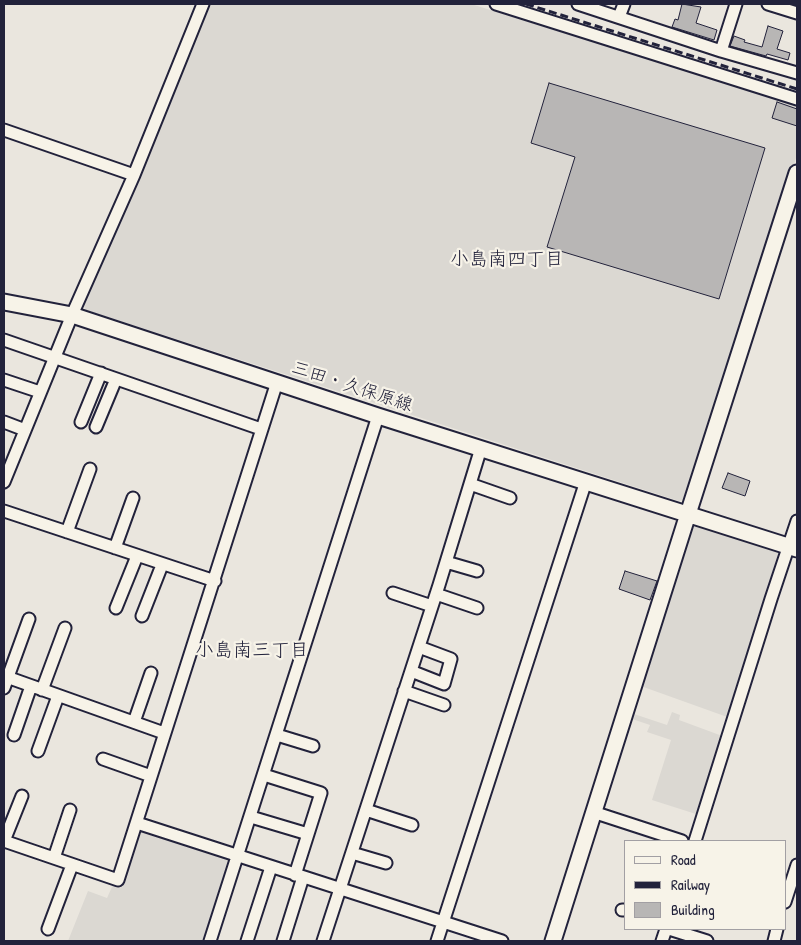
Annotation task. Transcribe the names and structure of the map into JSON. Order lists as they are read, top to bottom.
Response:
{
  "streets": {
    "street": ["三田・久保原線"]
  },
  "districts": ["小島南四丁目", "小島南三丁目"],
  "legend": ["Road", "Railway", "Building"]
}
